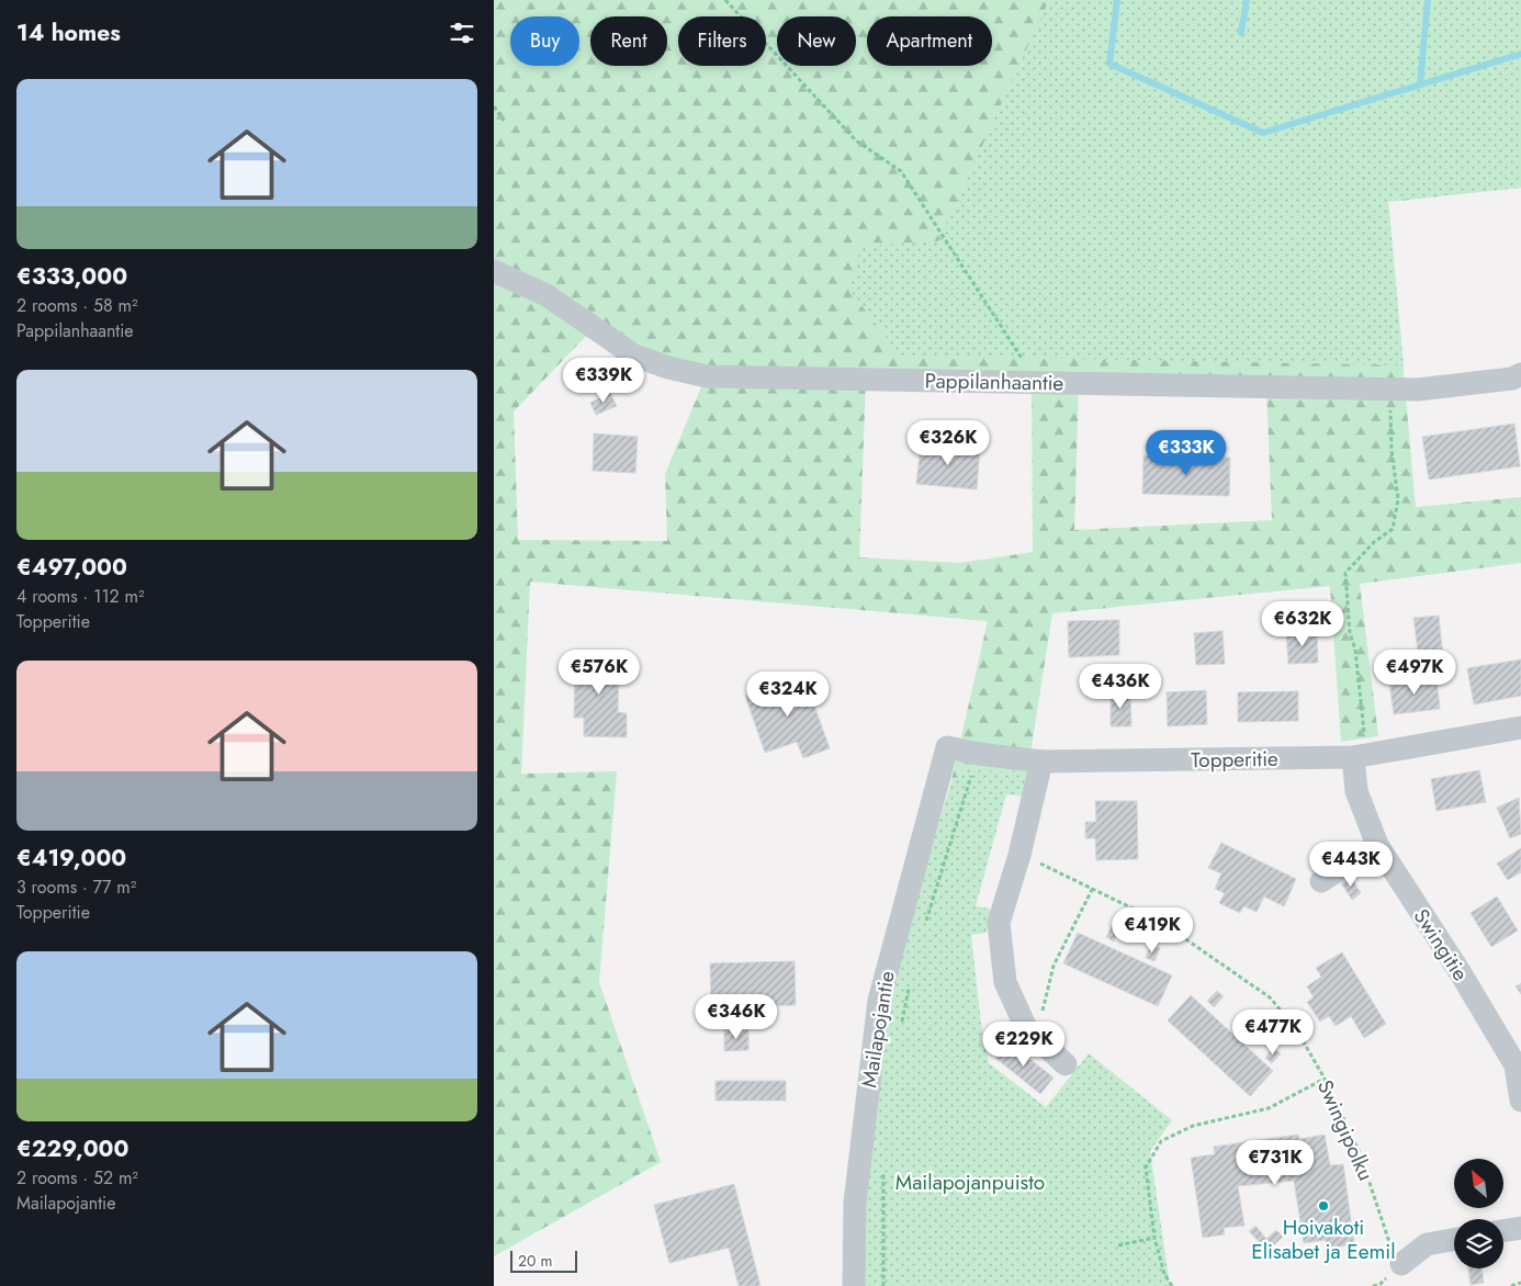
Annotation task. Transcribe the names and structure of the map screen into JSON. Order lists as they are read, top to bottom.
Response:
{
  "streets": {
    "street": [
      "Pappilanhaantie",
      "Topperitie",
      "Swingitie",
      "Mailapojantie"
    ],
    "path": ["Swingipolku"]
  },
  "crossings": [
    ["Topperitie", "Swingitie"],
    ["Topperitie", "Mailapojantie"]
  ],
  "parks": ["Mailapojanpuisto"],
  "places": ["Hoivakoti Elisabet ja Eemil"],
  "scale_bar": "20 m",
  "north": "top left",
  "page": {
    "heading": "14 homes",
    "chip": [
      "Buy",
      "Rent",
      "Filters",
      "New",
      "Apartment"
    ],
    "list": [
      {
        "name": "€333,000",
        "note": "2 rooms · 58 m² · Pappilanhaantie"
      },
      {
        "name": "€497,000",
        "note": "4 rooms · 112 m² · Topperitie"
      },
      {
        "name": "€419,000",
        "note": "3 rooms · 77 m² · Topperitie"
      },
      {
        "name": "€229,000",
        "note": "2 rooms · 52 m² · Mailapojantie"
      }
    ],
    "price": [
      "€339K",
      "€326K",
      "€333K",
      "€632K",
      "€576K",
      "€497K",
      "€436K",
      "€324K",
      "€443K",
      "€419K",
      "€346K",
      "€477K",
      "€229K",
      "€731K"
    ],
    "scale": "20 m"
  }
}
